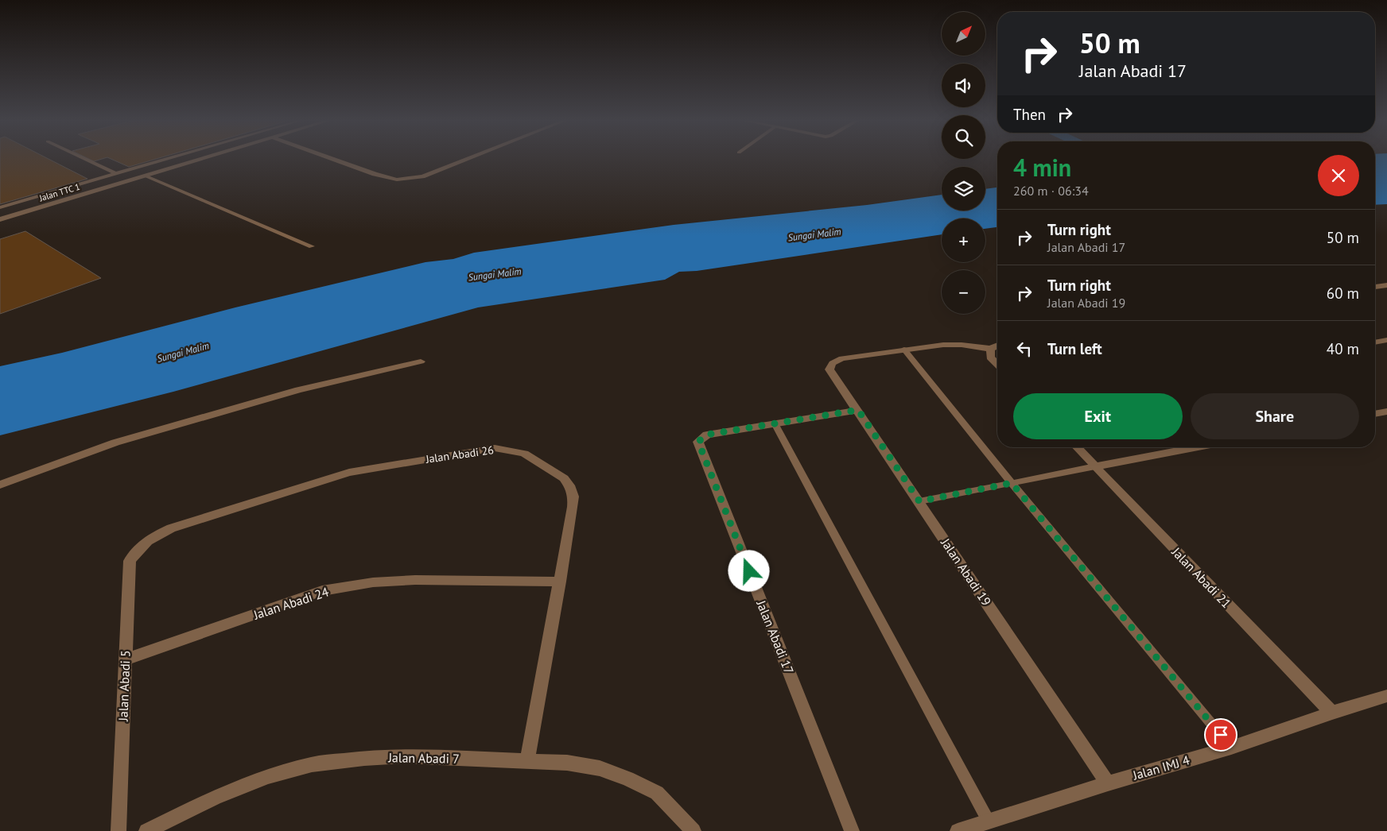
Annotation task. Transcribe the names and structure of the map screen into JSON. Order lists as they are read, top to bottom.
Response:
{
  "streets": {
    "street": [
      "Jalan TTC 1",
      "Jalan Abadi 26",
      "Jalan Abadi 19",
      "Jalan Abadi 21",
      "Jalan Abadi 24",
      "Jalan Abadi 17",
      "Jalan Abadi 5",
      "Jalan Abadi 7",
      "Jalan IMJ 4"
    ]
  },
  "crossings": [
    ["Jalan Abadi 26", "Jalan Abadi 24"],
    ["Jalan Abadi 26", "Jalan Abadi 5"],
    ["Jalan Abadi 26", "Jalan Abadi 7"],
    ["Jalan Abadi 19", "Jalan Abadi 17"],
    ["Jalan Abadi 19", "Jalan IMJ 4"],
    ["Jalan Abadi 21", "Jalan IMJ 4"],
    ["Jalan Abadi 24", "Jalan Abadi 5"]
  ],
  "water": ["Sungai Malim"],
  "north": "top right",
  "page": {
    "map_buttons": ["+", "−"],
    "turn": ["50 m", "Jalan Abadi 17"],
    "then": "Then",
    "heading": ["4 min", "260 m · 06:34"],
    "list": [
      {
        "name": "Turn right",
        "note": "Jalan Abadi 17",
        "value": "50 m"
      },
      {
        "name": "Turn right",
        "note": "Jalan Abadi 19",
        "value": "60 m"
      },
      {
        "name": "Turn left",
        "value": "40 m"
      }
    ],
    "buttons": ["Exit", "Share"]
  }
}
